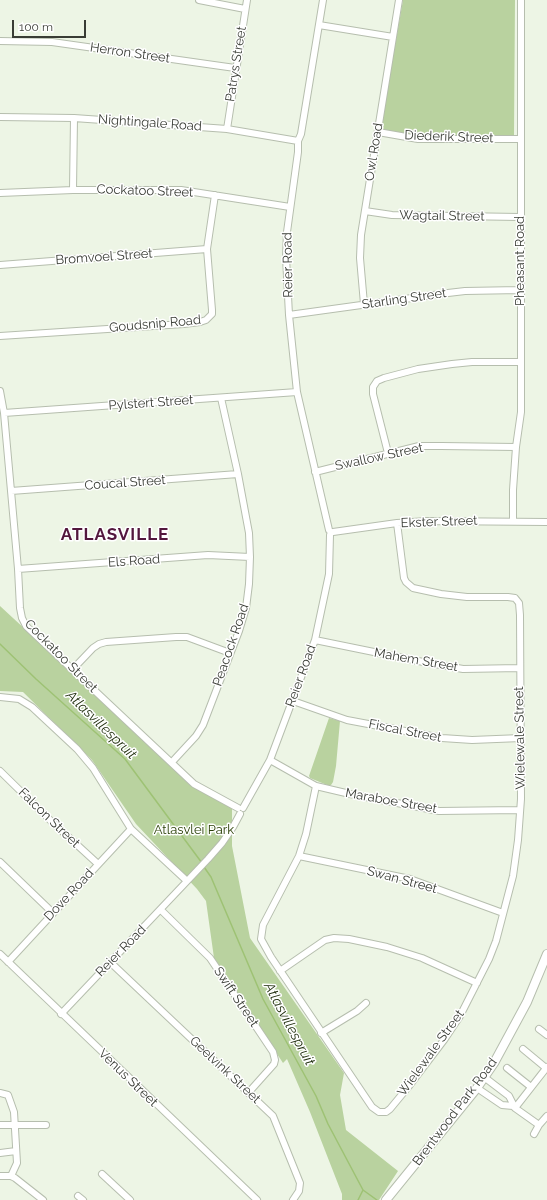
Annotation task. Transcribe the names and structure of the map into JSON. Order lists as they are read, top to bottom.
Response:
{
  "streets": {
    "street": [
      "Herron Street",
      "Patrys Street",
      "Nightingale Road",
      "Diederik Street",
      "Owl Road",
      "Cockatoo Street",
      "Wagtail Street",
      "Bromvoel Street",
      "Pheasant Road",
      "Reier Road",
      "Starling Street",
      "Goudsnip Road",
      "Pylstert Street",
      "Swallow Street",
      "Coucal Street",
      "Ekster Street",
      "Els Road",
      "Peacock Road",
      "Mahem Street",
      "Fiscal Street",
      "Wielewale Street",
      "Maraboe Street",
      "Falcon Street",
      "Swan Street",
      "Dove Road",
      "Swift Street",
      "Geelvink Street",
      "Venus Street",
      "Brentwood Park Road"
    ]
  },
  "crossings": [
    ["Herron Street", "Patrys Street"],
    ["Patrys Street", "Nightingale Road"],
    ["Nightingale Road", "Reier Road"],
    ["Diederik Street", "Owl Road"],
    ["Diederik Street", "Pheasant Road"],
    ["Owl Road", "Wagtail Street"],
    ["Owl Road", "Starling Street"],
    ["Cockatoo Street", "Reier Road"],
    ["Cockatoo Street", "Goudsnip Road"],
    ["Cockatoo Street", "Pylstert Street"],
    ["Cockatoo Street", "Coucal Street"],
    ["Cockatoo Street", "Els Road"],
    ["Cockatoo Street", "Peacock Road"],
    ["Wagtail Street", "Pheasant Road"],
    ["Bromvoel Street", "Goudsnip Road"],
    ["Pheasant Road", "Starling Street"],
    ["Pheasant Road", "Swallow Street"],
    ["Pheasant Road", "Ekster Street"],
    ["Reier Road", "Starling Street"],
    ["Reier Road", "Pylstert Street"],
    ["Reier Road", "Swallow Street"],
    ["Reier Road", "Ekster Street"],
    ["Reier Road", "Mahem Street"],
    ["Reier Road", "Fiscal Street"],
    ["Reier Road", "Maraboe Street"],
    ["Reier Road", "Swift Street"],
    ["Reier Road", "Geelvink Street"],
    ["Reier Road", "Venus Street"],
    ["Pylstert Street", "Peacock Road"],
    ["Coucal Street", "Peacock Road"],
    ["Ekster Street", "Wielewale Street"],
    ["Els Road", "Peacock Road"],
    ["Mahem Street", "Wielewale Street"],
    ["Fiscal Street", "Wielewale Street"],
    ["Wielewale Street", "Maraboe Street"],
    ["Wielewale Street", "Swan Street"],
    ["Falcon Street", "Dove Road"],
    ["Dove Road", "Venus Street"],
    ["Swift Street", "Geelvink Street"]
  ],
  "districts": ["ATLASVILLE"],
  "water": ["Atlasvillespruit"],
  "parks": ["Atlasvlei Park"],
  "scale_bar": "100 m"
}
